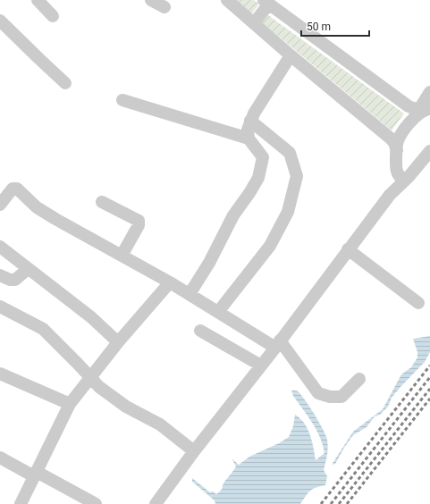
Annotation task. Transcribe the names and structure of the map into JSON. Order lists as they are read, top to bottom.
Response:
{
  "scale_bar": "50 m"
}
